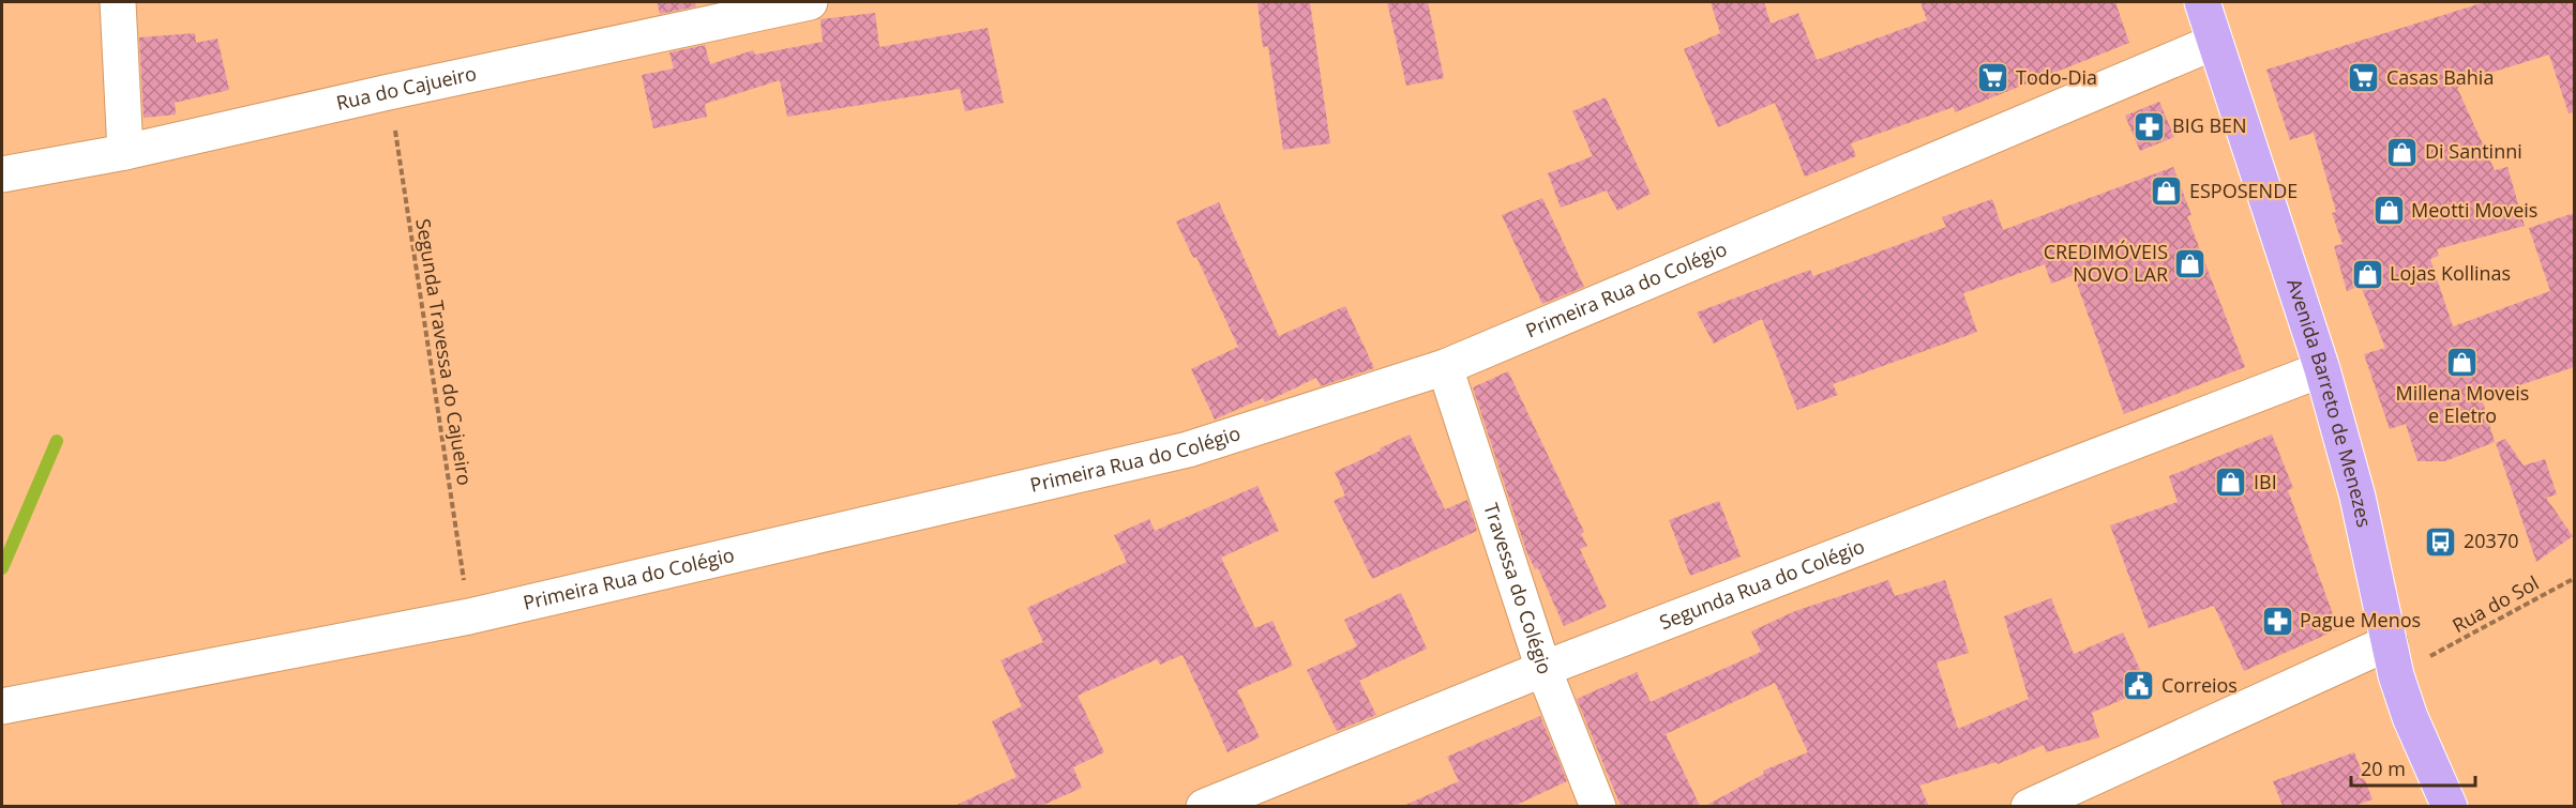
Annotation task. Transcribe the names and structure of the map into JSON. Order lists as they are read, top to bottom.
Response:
{
  "streets": {
    "main road": ["Avenida Barreto de Menezes"],
    "street": [
      "Rua do Cajueiro",
      "Primeira Rua do Colégio",
      "Segunda Rua do Colégio",
      "Travessa do Colégio"
    ],
    "path": ["Segunda Travessa do Cajueiro", "Rua do Sol"]
  },
  "crossings": [
    ["Rua do Cajueiro", "Segunda Travessa do Cajueiro"],
    ["Primeira Rua do Colégio", "Segunda Travessa do Cajueiro"],
    ["Primeira Rua do Colégio", "Avenida Barreto de Menezes"],
    ["Primeira Rua do Colégio", "Travessa do Colégio"],
    ["Avenida Barreto de Menezes", "Segunda Rua do Colégio"],
    ["Avenida Barreto de Menezes", "Rua do Sol"],
    ["Segunda Rua do Colégio", "Travessa do Colégio"]
  ],
  "places": {
    "supermarket": ["Todo-Dia", "Casas Bahia"],
    "pharmacy": ["BIG BEN", "Pague Menos"],
    "shop": [
      "Di Santinni",
      "ESPOSENDE",
      "Meotti Moveis",
      "CREDIMÓVEIS NOVO LAR",
      "Lojas Kollinas",
      "Millena Moveis e Eletro",
      "IBI"
    ],
    "bus stop": ["20370"],
    "public building": ["Correios"]
  },
  "scale_bar": "20 m"
}
